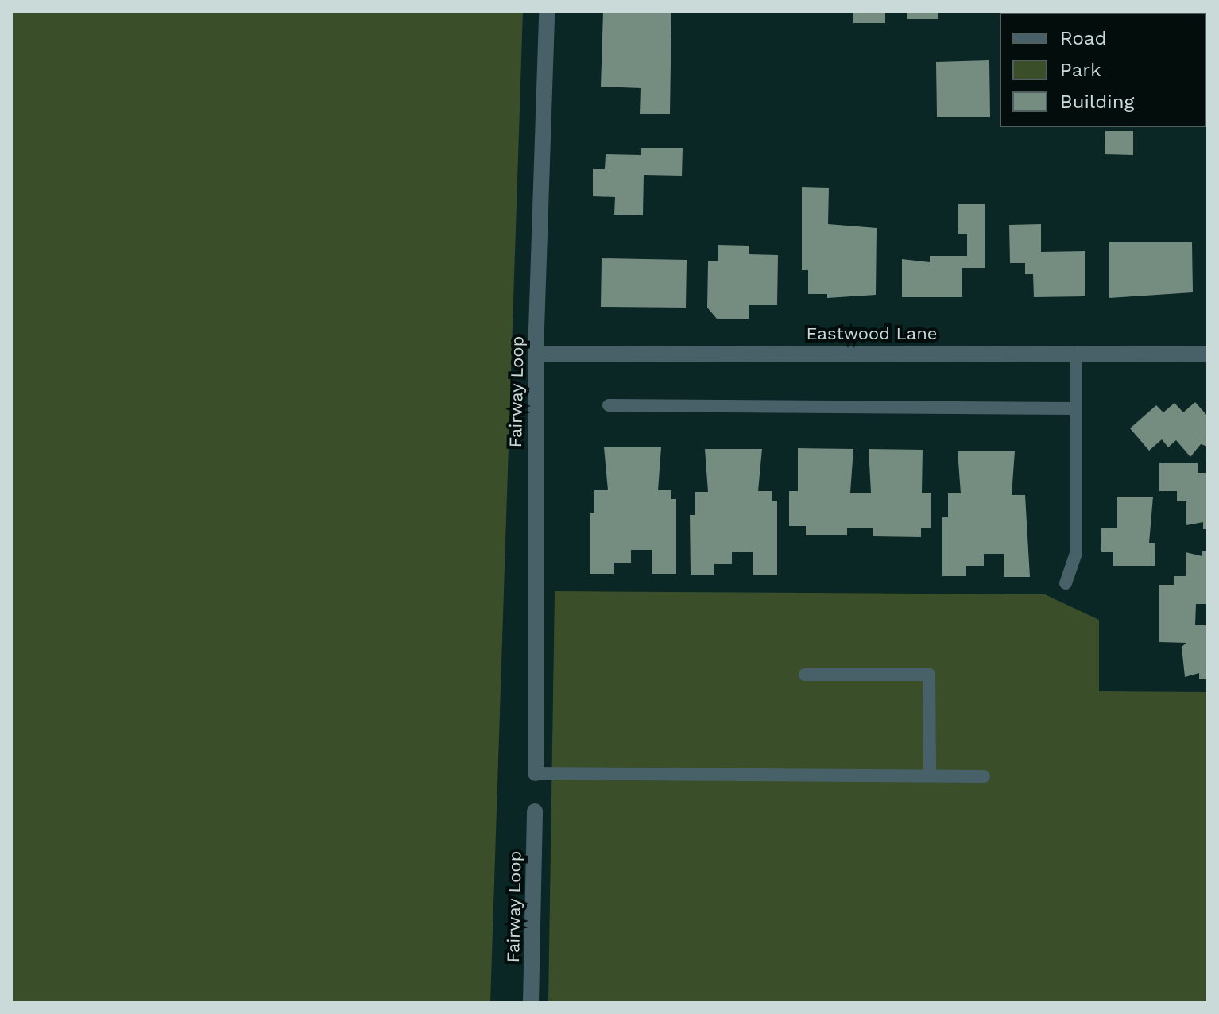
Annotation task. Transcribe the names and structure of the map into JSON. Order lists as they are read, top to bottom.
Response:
{
  "streets": {
    "street": ["Eastwood Lane", "Fairway Loop"]
  },
  "crossings": [
    ["Eastwood Lane", "Fairway Loop"]
  ],
  "legend": ["Road", "Park", "Building"]
}
